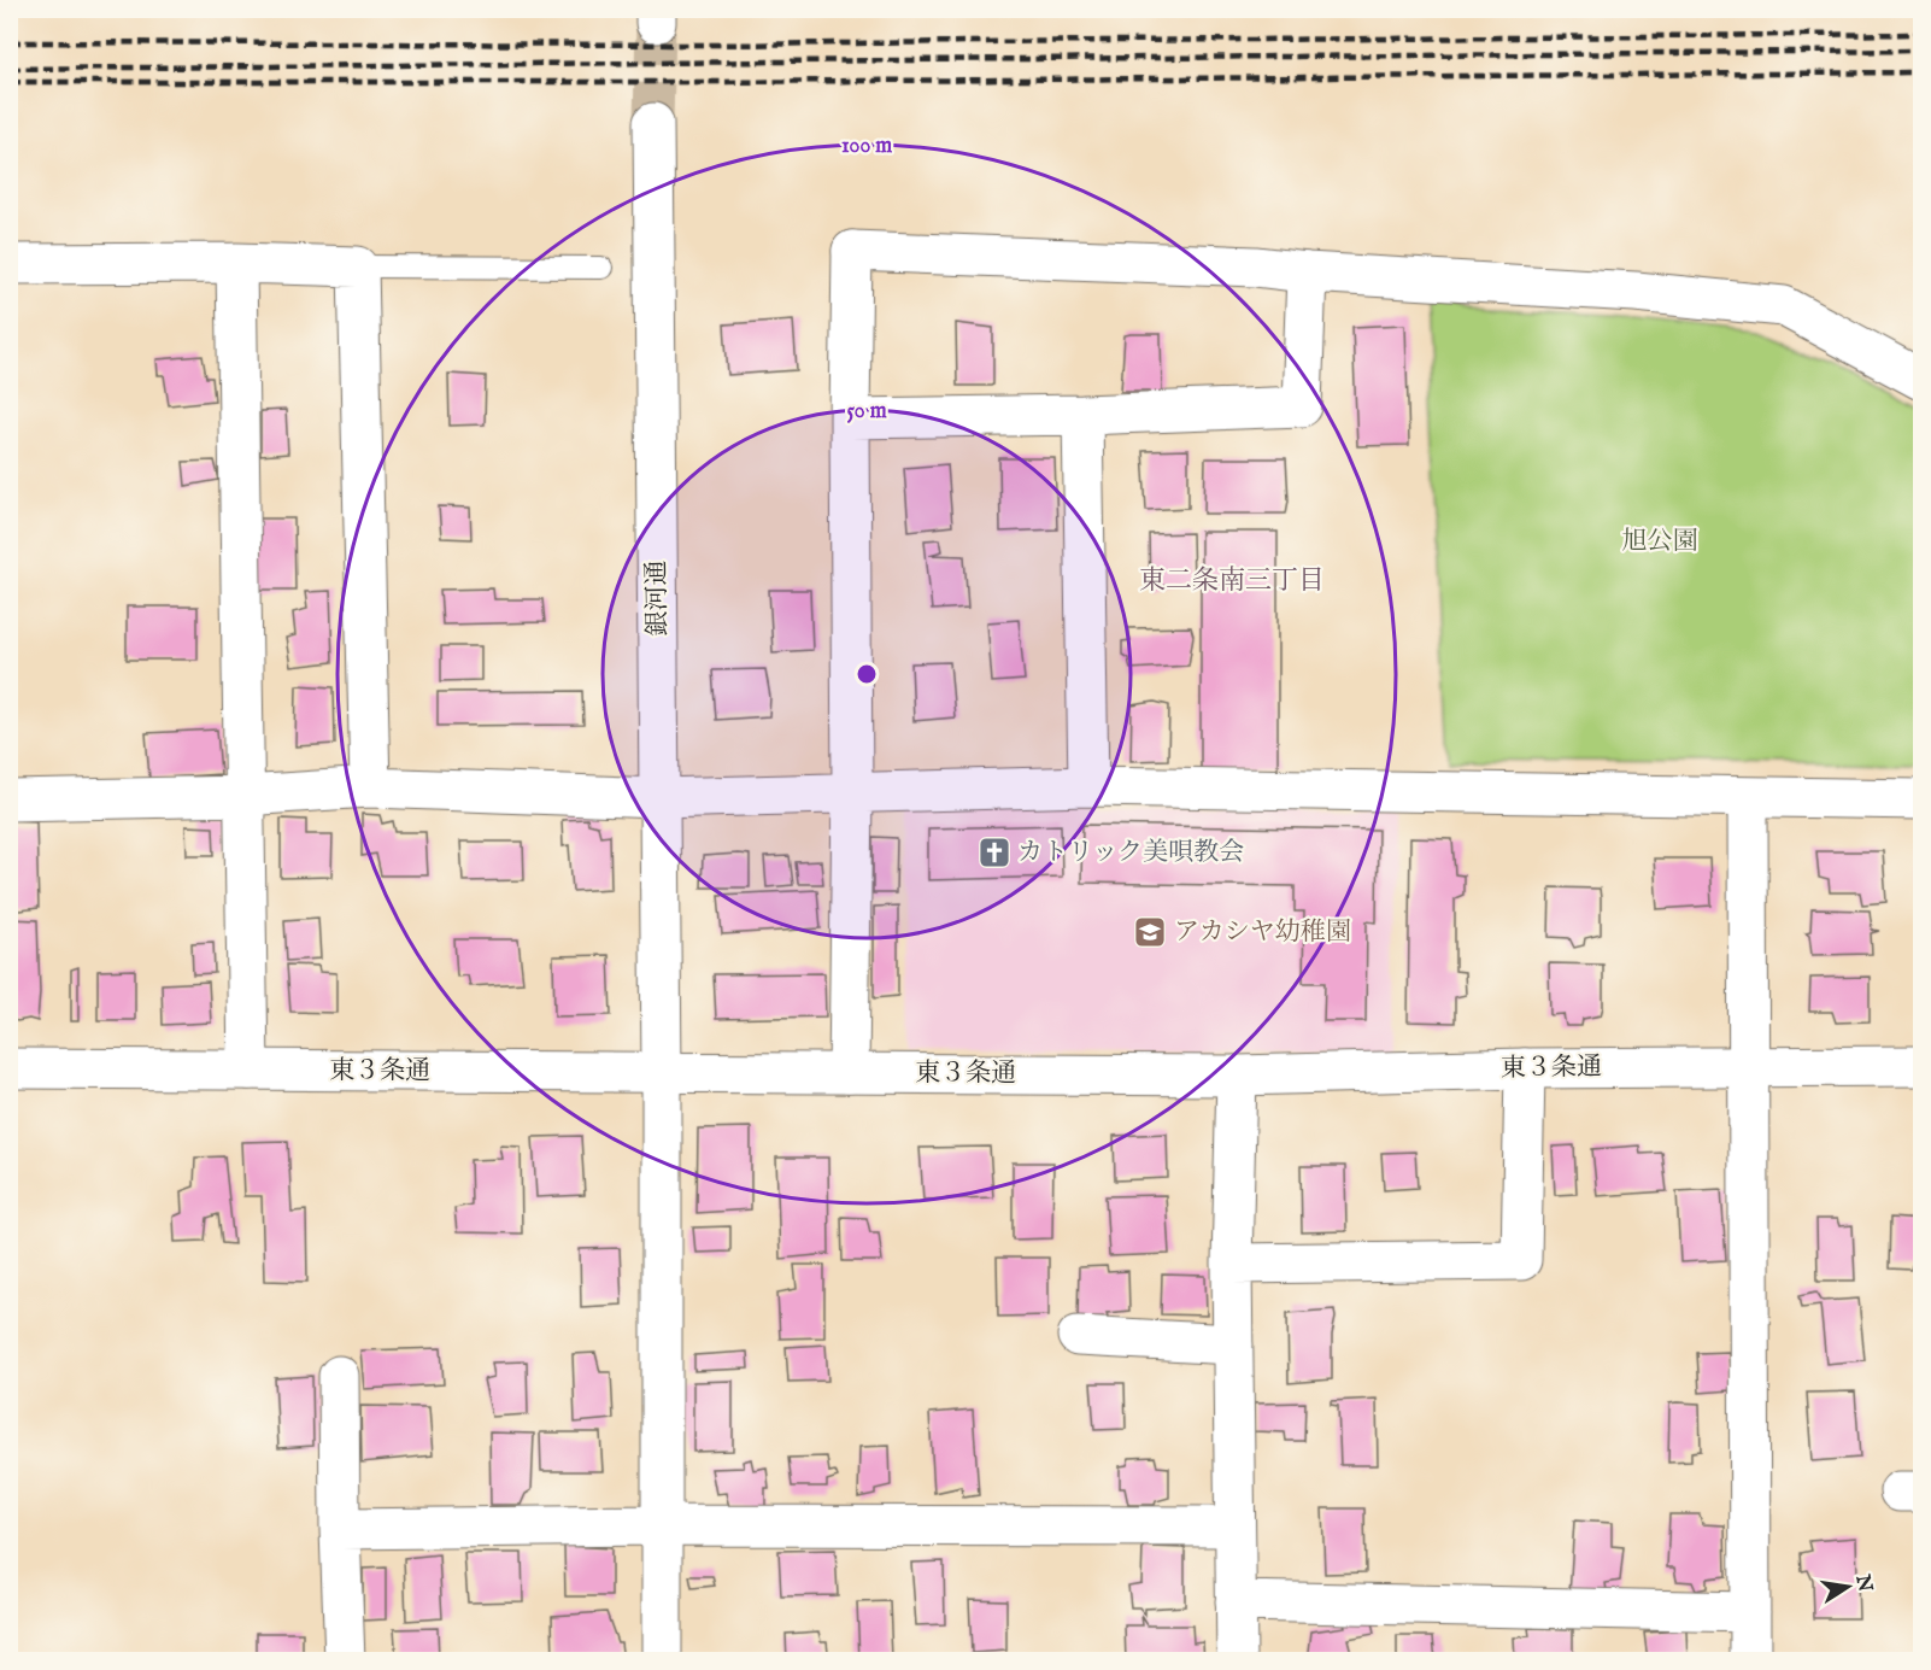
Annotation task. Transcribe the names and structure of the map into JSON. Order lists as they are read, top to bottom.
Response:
{
  "streets": {
    "street": ["銀河通", "東３条通"]
  },
  "crossings": [
    ["銀河通", "東３条通"]
  ],
  "districts": ["東二条南三丁目"],
  "parks": ["旭公園"],
  "places": {
    "church": ["カトリック美唄教会"],
    "school or university": ["アカシヤ幼稚園"]
  },
  "north": "right",
  "rings": ["100 m", "50 m"]
}
